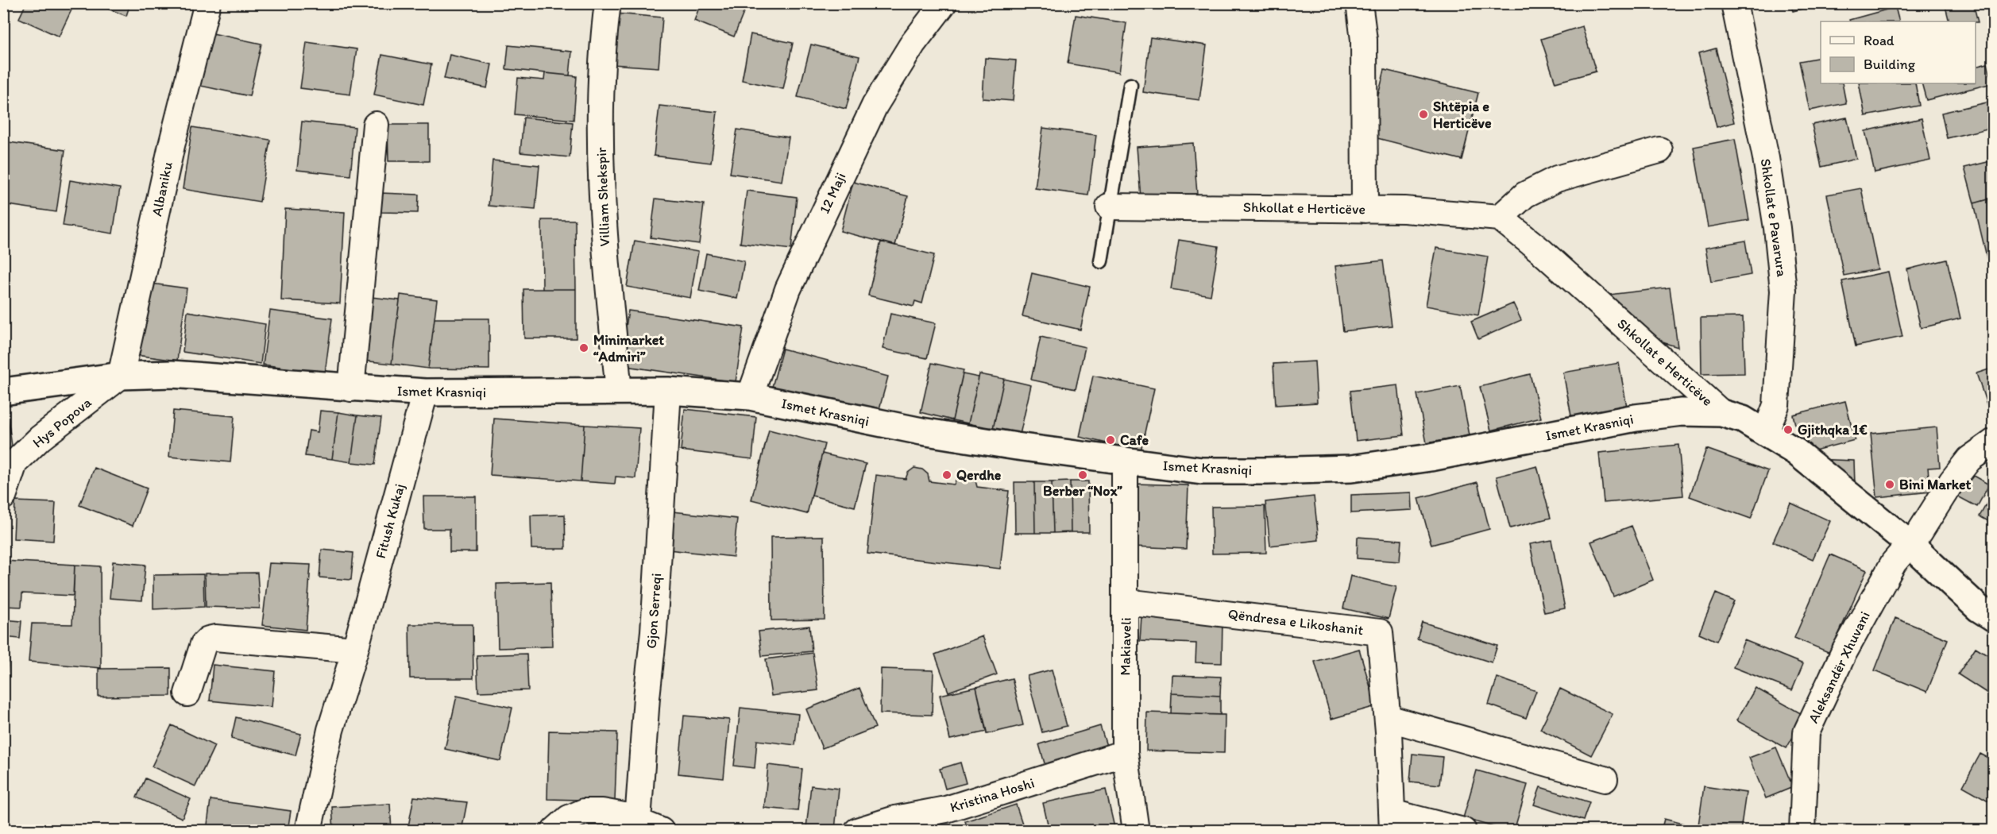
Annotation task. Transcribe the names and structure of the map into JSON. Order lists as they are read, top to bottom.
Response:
{
  "streets": {
    "street": [
      "Albaniku",
      "12 Maji",
      "Villiam Shekspir",
      "Shkollat e Herticëve",
      "Shkollat e Pavarura",
      "Ismet Krasniqi",
      "Hys Popova",
      "Fitush Kukaj",
      "Gjon Serreqi",
      "Qëndresa e Likoshanit",
      "Makiaveli",
      "Aleksandër Xhuvani",
      "Kristina Hoshi"
    ]
  },
  "crossings": [
    ["Albaniku", "Ismet Krasniqi"],
    ["Albaniku", "Hys Popova"],
    ["12 Maji", "Ismet Krasniqi"],
    ["Villiam Shekspir", "Ismet Krasniqi"],
    ["Shkollat e Herticëve", "Ismet Krasniqi"],
    ["Shkollat e Pavarura", "Ismet Krasniqi"],
    ["Ismet Krasniqi", "Hys Popova"],
    ["Ismet Krasniqi", "Fitush Kukaj"],
    ["Ismet Krasniqi", "Gjon Serreqi"],
    ["Ismet Krasniqi", "Makiaveli"],
    ["Ismet Krasniqi", "Aleksandër Xhuvani"],
    ["Qëndresa e Likoshanit", "Makiaveli"],
    ["Makiaveli", "Kristina Hoshi"]
  ],
  "places": [
    "Shtëpia e Herticëve",
    "Minimarket “Admiri”",
    "Gjithqka 1€",
    "Cafe",
    "Qerdhe",
    "Berber “Nox”",
    "Bini Market"
  ],
  "legend": ["Road", "Building"]
}
